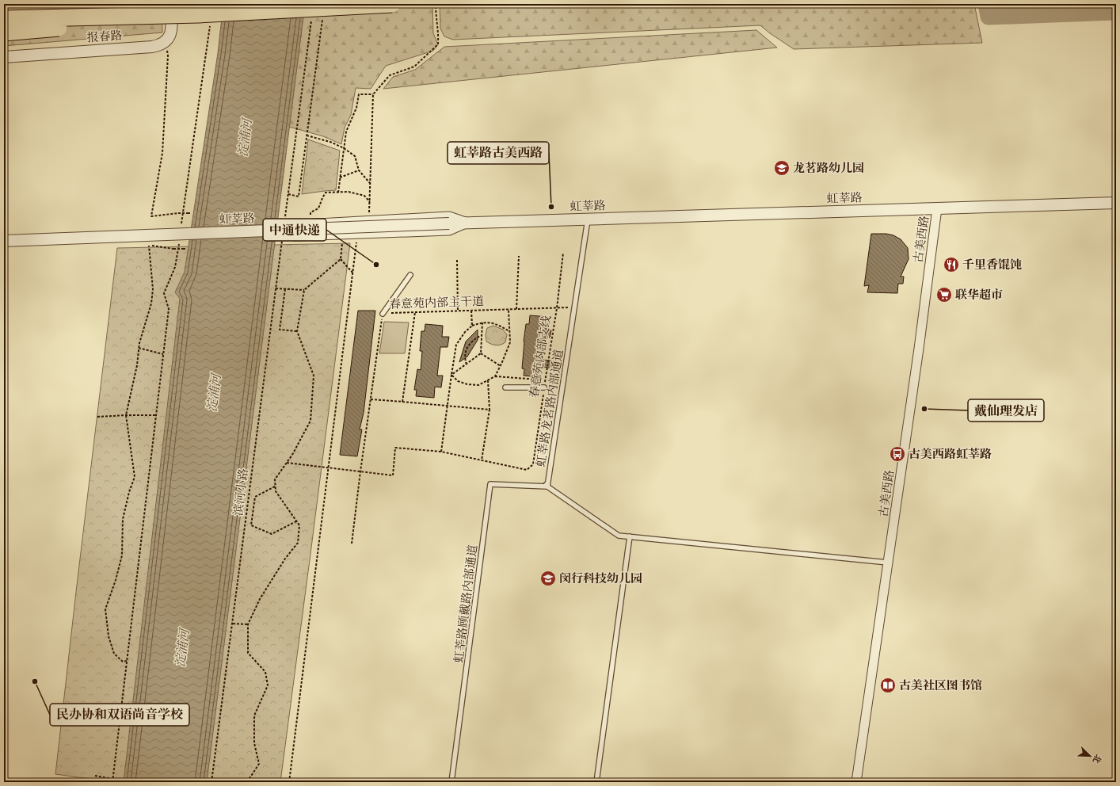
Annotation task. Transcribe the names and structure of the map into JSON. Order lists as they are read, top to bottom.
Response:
{
  "streets": {
    "street": ["报春路", "虹莘路", "古美西路"],
    "lane": ["虹莘路龙茗路内部通道", "虹莘路顾戴路内部通道"],
    "path": ["春意苑内部主干道", "春意苑内部支线", "滨河小路"]
  },
  "crossings": [
    ["虹莘路", "古美西路"],
    ["虹莘路", "虹莘路龙茗路内部通道"],
    ["春意苑内部主干道", "春意苑内部支线"],
    ["春意苑内部主干道", "虹莘路龙茗路内部通道"],
    ["虹莘路龙茗路内部通道", "虹莘路顾戴路内部通道"]
  ],
  "water": ["淀浦河"],
  "places": {
    "school or university": ["龙茗路幼儿园", "闵行科技幼儿园"],
    "other": [
      "虹莘路古美西路",
      "中通快递",
      "戴仙理发店",
      "民办协和双语尚音学校"
    ],
    "restaurant": ["千里香馄饨"],
    "supermarket": ["联华超市"],
    "bus stop": ["古美西路虹莘路"],
    "library": ["古美社区图书馆"]
  },
  "north": "bottom right"
}
